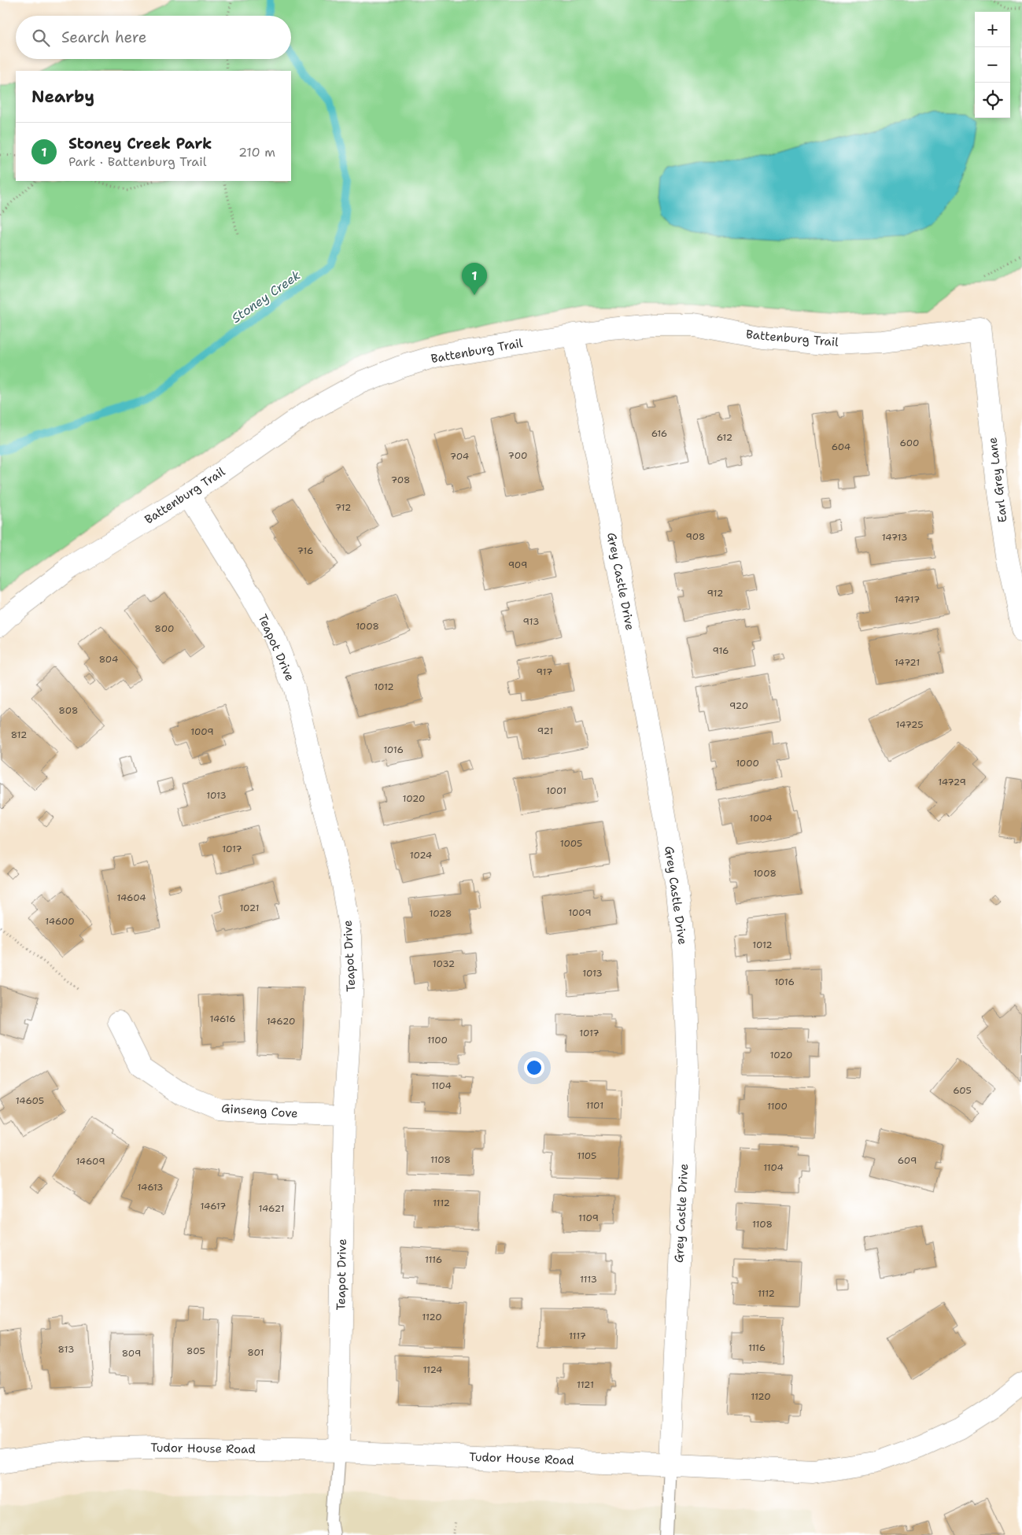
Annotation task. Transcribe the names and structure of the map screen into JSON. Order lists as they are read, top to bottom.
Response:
{
  "streets": {
    "street": [
      "Battenburg Trail",
      "Earl Grey Lane",
      "Grey Castle Drive",
      "Teapot Drive",
      "Ginseng Cove",
      "Tudor House Road"
    ]
  },
  "crossings": [
    ["Battenburg Trail", "Earl Grey Lane"],
    ["Battenburg Trail", "Grey Castle Drive"],
    ["Battenburg Trail", "Teapot Drive"],
    ["Grey Castle Drive", "Tudor House Road"],
    ["Teapot Drive", "Ginseng Cove"],
    ["Teapot Drive", "Tudor House Road"]
  ],
  "water": ["Stoney Creek"],
  "house_numbers": [
    "616",
    "612",
    "600",
    "604",
    "700",
    "704",
    "708",
    "712",
    "908",
    "14713",
    "716",
    "909",
    "912",
    "14717",
    "913",
    "1008",
    "800",
    "916",
    "804",
    "14721",
    "917",
    "1012",
    "920",
    "808",
    "14725",
    "921",
    "1009",
    "812",
    "1016",
    "1000",
    "14729",
    "1001",
    "1013",
    "1020",
    "1004",
    "1005",
    "1017",
    "1024",
    "1008",
    "14604",
    "1021",
    "1009",
    "1028",
    "14600",
    "1012",
    "1032",
    "1013",
    "1016",
    "14616",
    "14620",
    "1017",
    "1100",
    "1020",
    "1104",
    "605",
    "14605",
    "1101",
    "1100",
    "1105",
    "1108",
    "609",
    "14609",
    "1104",
    "14613",
    "1112",
    "14617",
    "14621",
    "1109",
    "1108",
    "1116",
    "1113",
    "1112",
    "1120",
    "1117",
    "1116",
    "813",
    "805",
    "801",
    "809",
    "1124",
    "1121",
    "1120"
  ],
  "page": {
    "map_buttons": ["+", "−"],
    "search": "Search here",
    "heading": "Nearby",
    "list": [
      {
        "mark": "1",
        "name": "Stoney Creek Park",
        "note": "Park · Battenburg Trail",
        "value": "210 m"
      }
    ],
    "pins": "1"
  }
}
